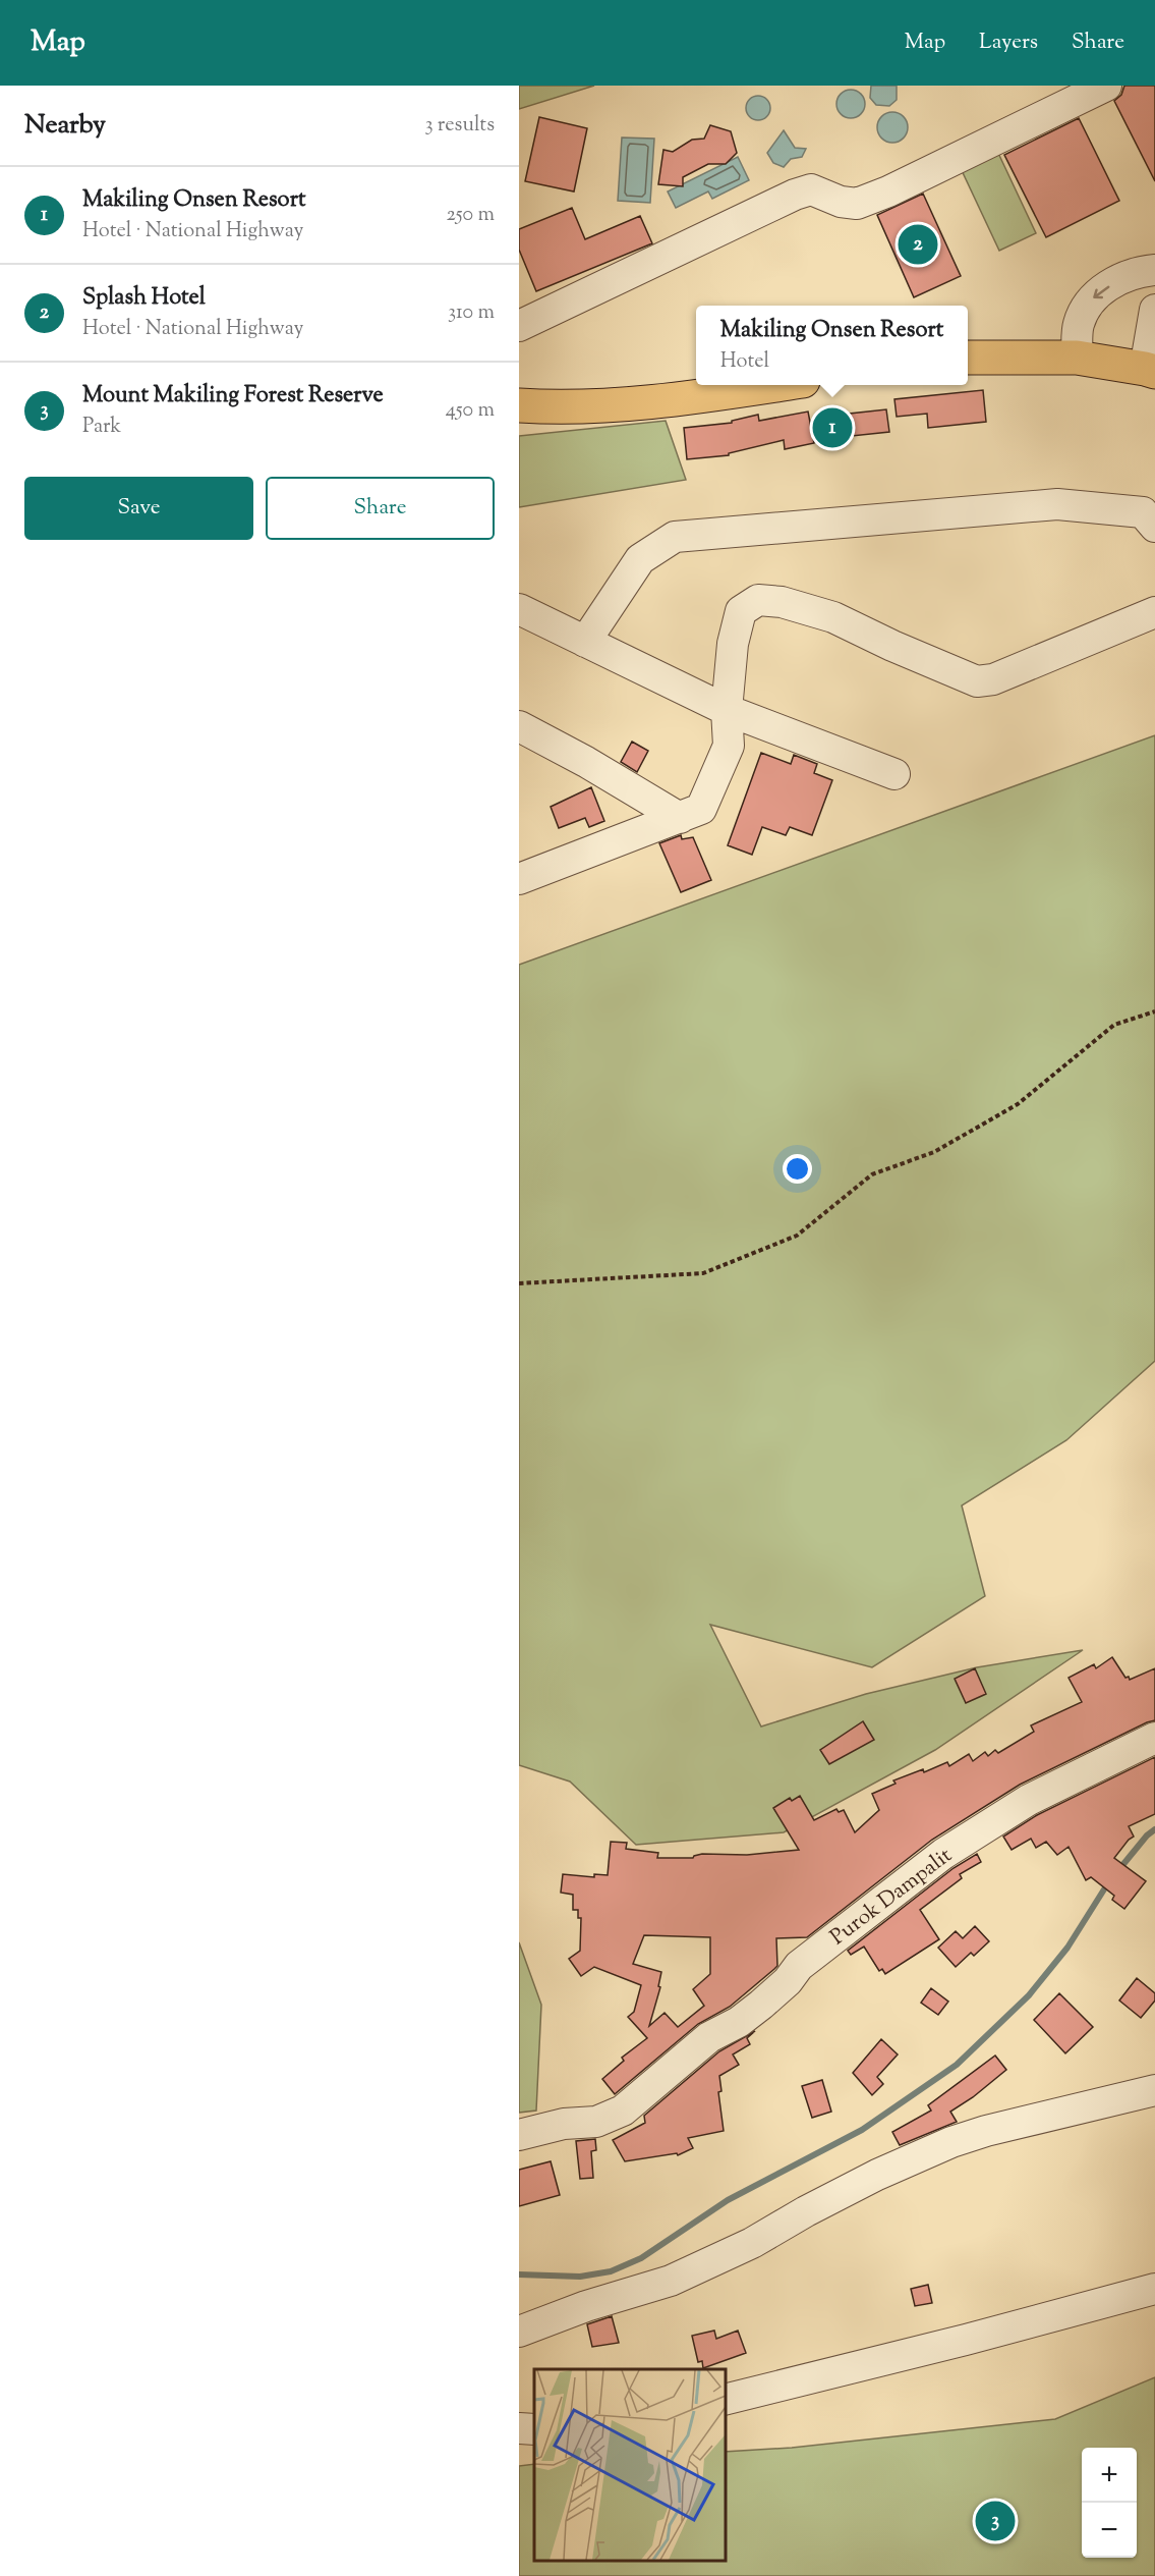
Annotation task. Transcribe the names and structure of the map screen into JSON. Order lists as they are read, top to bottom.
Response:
{
  "streets": {
    "street": ["Purok Dampalit"]
  },
  "page": {
    "header": "Map",
    "nav": ["Map", "Layers", "Share"],
    "heading": ["Nearby", "3 results"],
    "list": [
      {
        "mark": "1",
        "name": "Makiling Onsen Resort",
        "note": "Hotel · National Highway",
        "value": "250 m"
      },
      {
        "mark": "2",
        "name": "Splash Hotel",
        "note": "Hotel · National Highway",
        "value": "310 m"
      },
      {
        "mark": "3",
        "name": "Mount Makiling Forest Reserve",
        "note": "Park",
        "value": "450 m"
      }
    ],
    "pins": ["2", "1", "3"],
    "popup": ["Makiling Onsen Resort", "Hotel"],
    "buttons": ["Save", "Share"],
    "map_buttons": ["+", "−"]
  }
}
